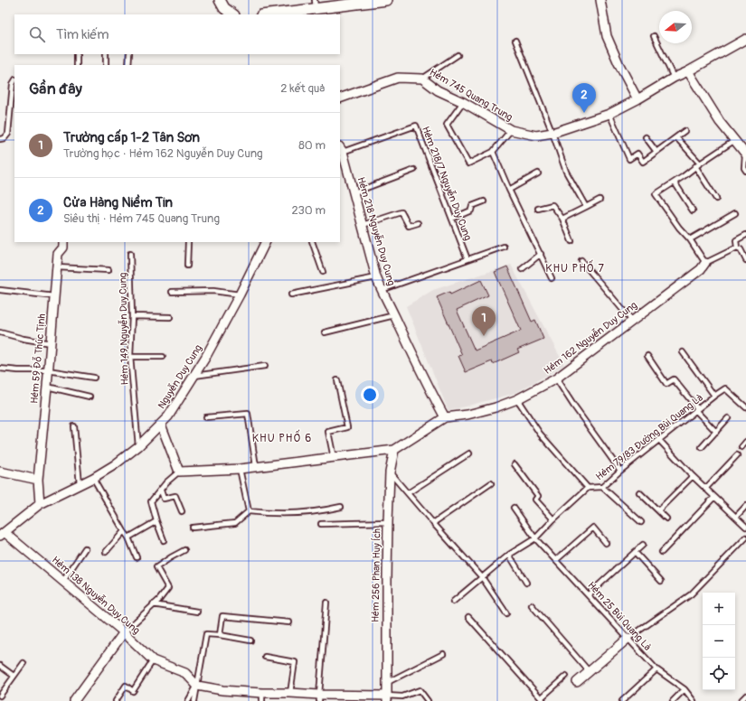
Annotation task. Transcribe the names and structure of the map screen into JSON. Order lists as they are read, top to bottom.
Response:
{
  "streets": {
    "street": [
      "Hẻm 745 Quang Trung",
      "Hẻm 218 Nguyễn Duy Cung",
      "Hẻm 162 Nguyễn Duy Cung",
      "Hẻm 59 Đỗ Thúc Tịnh",
      "Nguyễn Duy Cung",
      "Hẻm 256 Phan Huy Ích",
      "Hẻm 138 Nguyễn Duy Cung"
    ],
    "lane": [
      "Hẻm 218/7 Nguyễn Duy Cung",
      "Hẻm 149 Nguyễn Duy Cung",
      "Hẻm 79/83 Đường Bùi Quang Là",
      "Hẻm 25 Bùi Quang Là"
    ]
  },
  "crossings": [
    ["Hẻm 218/7 Nguyễn Duy Cung", "Hẻm 218 Nguyễn Duy Cung"],
    ["Hẻm 218 Nguyễn Duy Cung", "Hẻm 162 Nguyễn Duy Cung"],
    ["Hẻm 149 Nguyễn Duy Cung", "Nguyễn Duy Cung"],
    ["Hẻm 162 Nguyễn Duy Cung", "Hẻm 256 Phan Huy Ích"],
    ["Hẻm 59 Đỗ Thúc Tịnh", "Nguyễn Duy Cung"],
    ["Nguyễn Duy Cung", "Hẻm 138 Nguyễn Duy Cung"],
    ["Hẻm 79/83 Đường Bùi Quang Là", "Hẻm 25 Bùi Quang Là"]
  ],
  "districts": ["KHU PHỐ 7", "KHU PHỐ 6"],
  "north": "left",
  "page": {
    "search": "Tìm kiếm",
    "heading": ["Gần đây", "2 kết quả"],
    "pins": ["2", "1"],
    "list": [
      {
        "mark": "1",
        "name": "Trường cấp 1-2 Tân Sơn",
        "note": "Trường học · Hẻm 162 Nguyễn Duy Cung",
        "value": "80 m"
      },
      {
        "mark": "2",
        "name": "Cửa Hàng Niềm Tin",
        "note": "Siêu thị · Hẻm 745 Quang Trung",
        "value": "230 m"
      }
    ],
    "map_buttons": ["+", "−"]
  }
}
